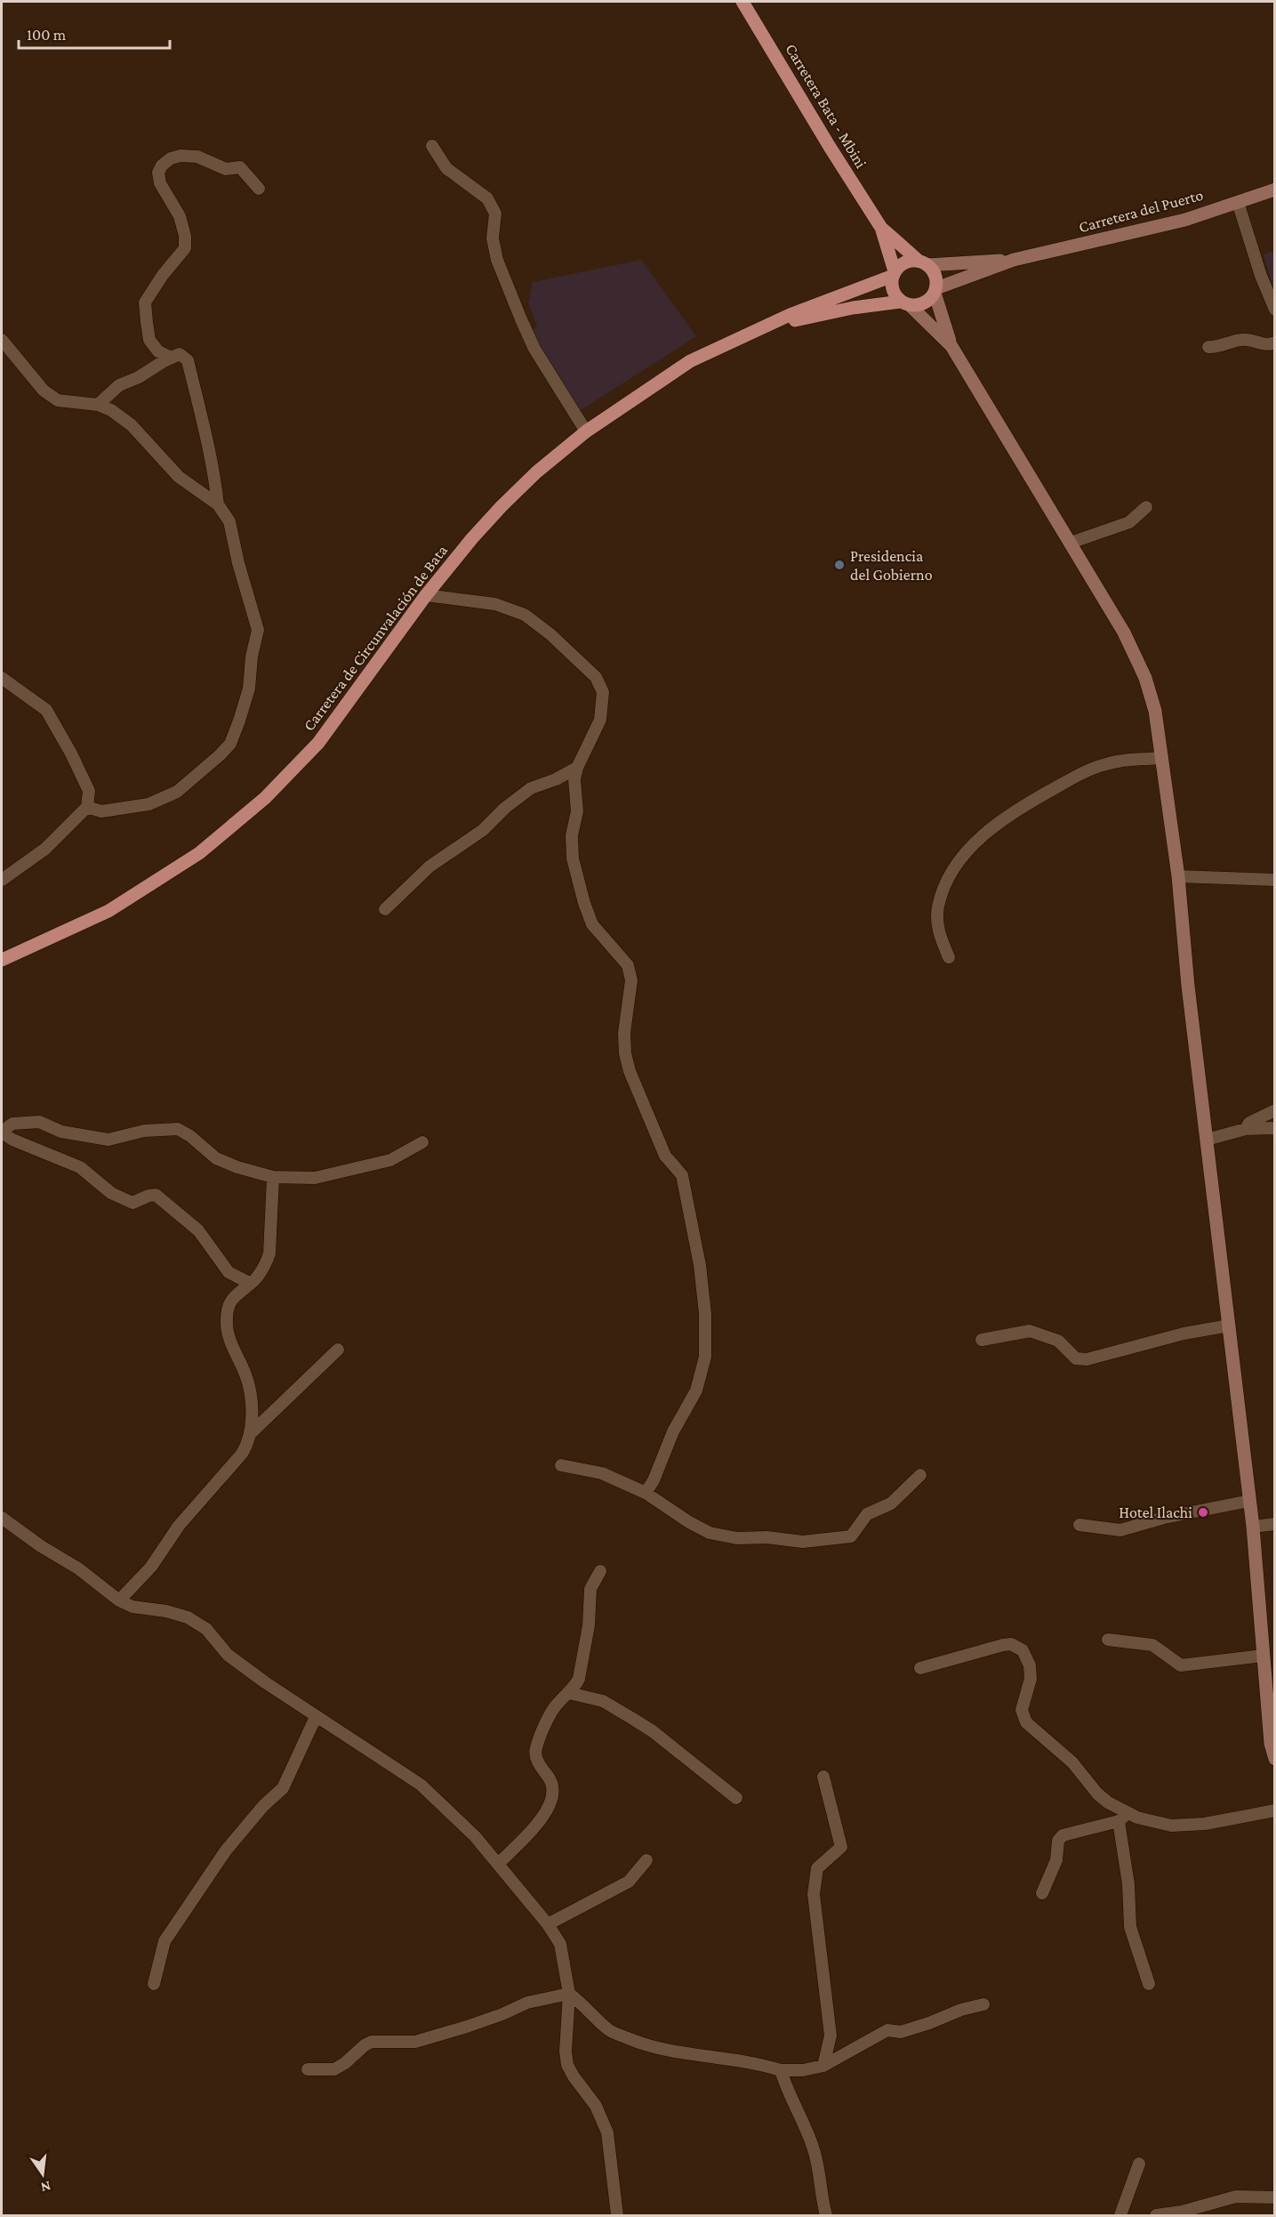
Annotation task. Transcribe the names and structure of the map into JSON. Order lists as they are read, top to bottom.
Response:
{
  "streets": {
    "main road": ["Carretera Bata - Mbini", "Carretera del Puerto", "Carretera de Circunvalación de Bata"]
  },
  "crossings": [
    ["Carretera Bata - Mbini", "Carretera del Puerto"],
    ["Carretera Bata - Mbini", "Carretera de Circunvalación de Bata"],
    ["Carretera del Puerto", "Carretera de Circunvalación de Bata"]
  ],
  "places": ["Presidencia del Gobierno", "Hotel Ilachi"],
  "scale_bar": "100 m",
  "north": "bottom"
}
